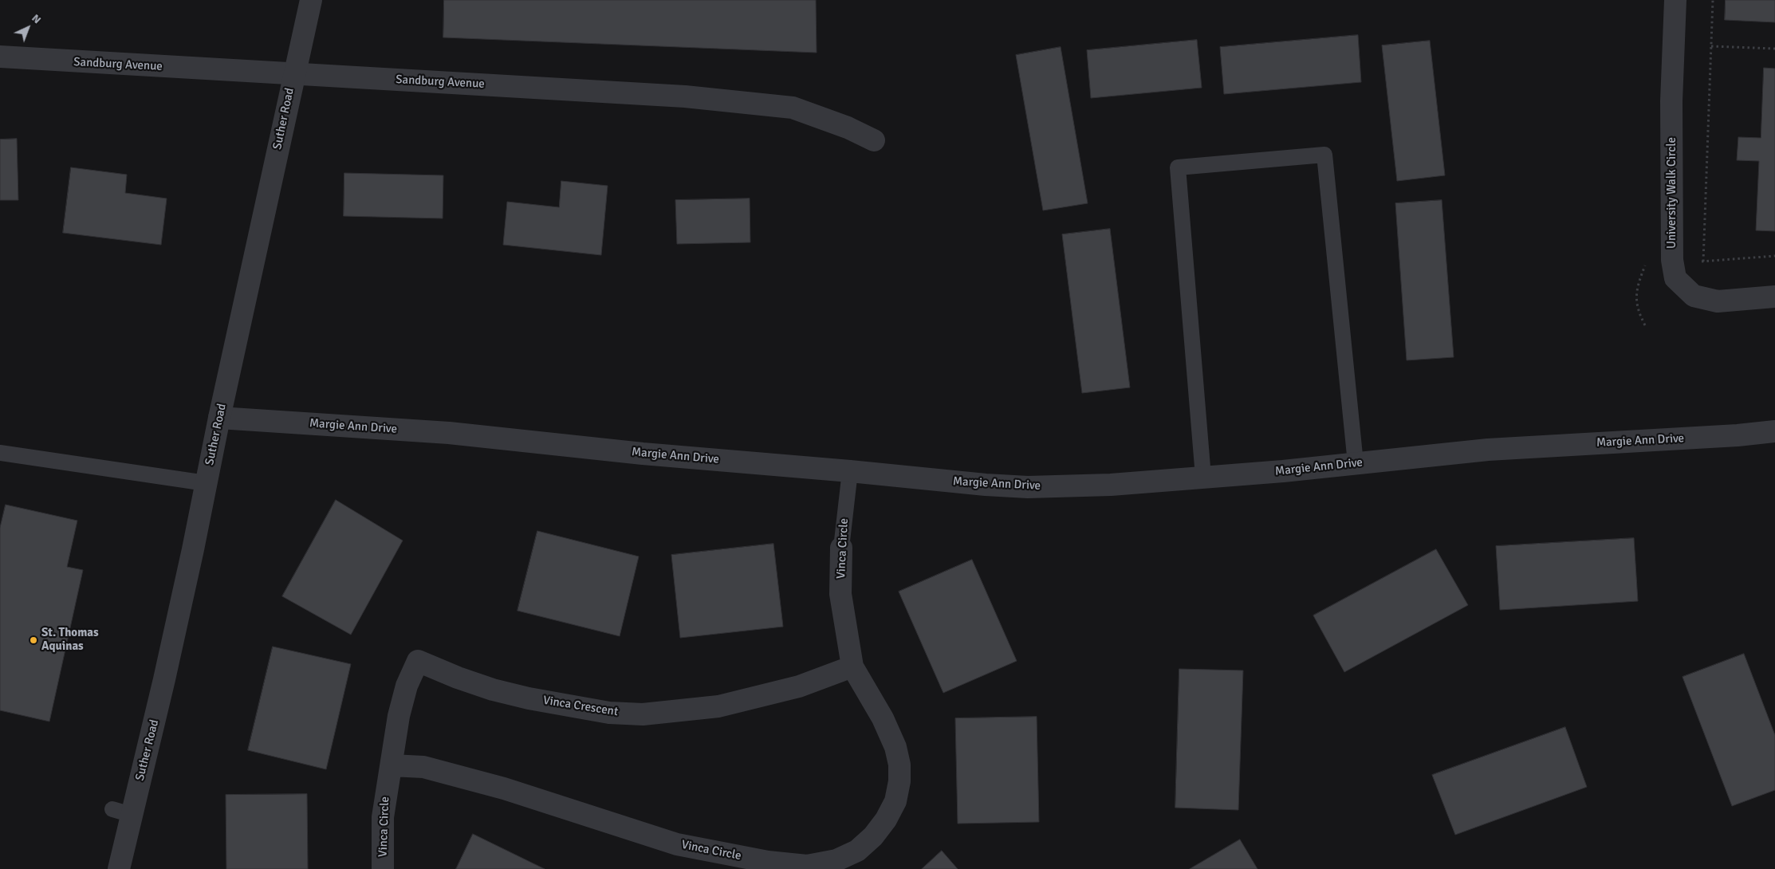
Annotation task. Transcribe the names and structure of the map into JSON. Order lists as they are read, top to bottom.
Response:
{
  "streets": {
    "street": [
      "Sandburg Avenue",
      "Suther Road",
      "University Walk Circle",
      "Margie Ann Drive",
      "Vinca Circle",
      "Vinca Crescent"
    ]
  },
  "crossings": [
    ["Sandburg Avenue", "Suther Road"],
    ["Suther Road", "Margie Ann Drive"],
    ["Margie Ann Drive", "Vinca Circle"],
    ["Vinca Circle", "Vinca Crescent"]
  ],
  "places": ["St. Thomas Aquinas"],
  "north": "top right"
}
